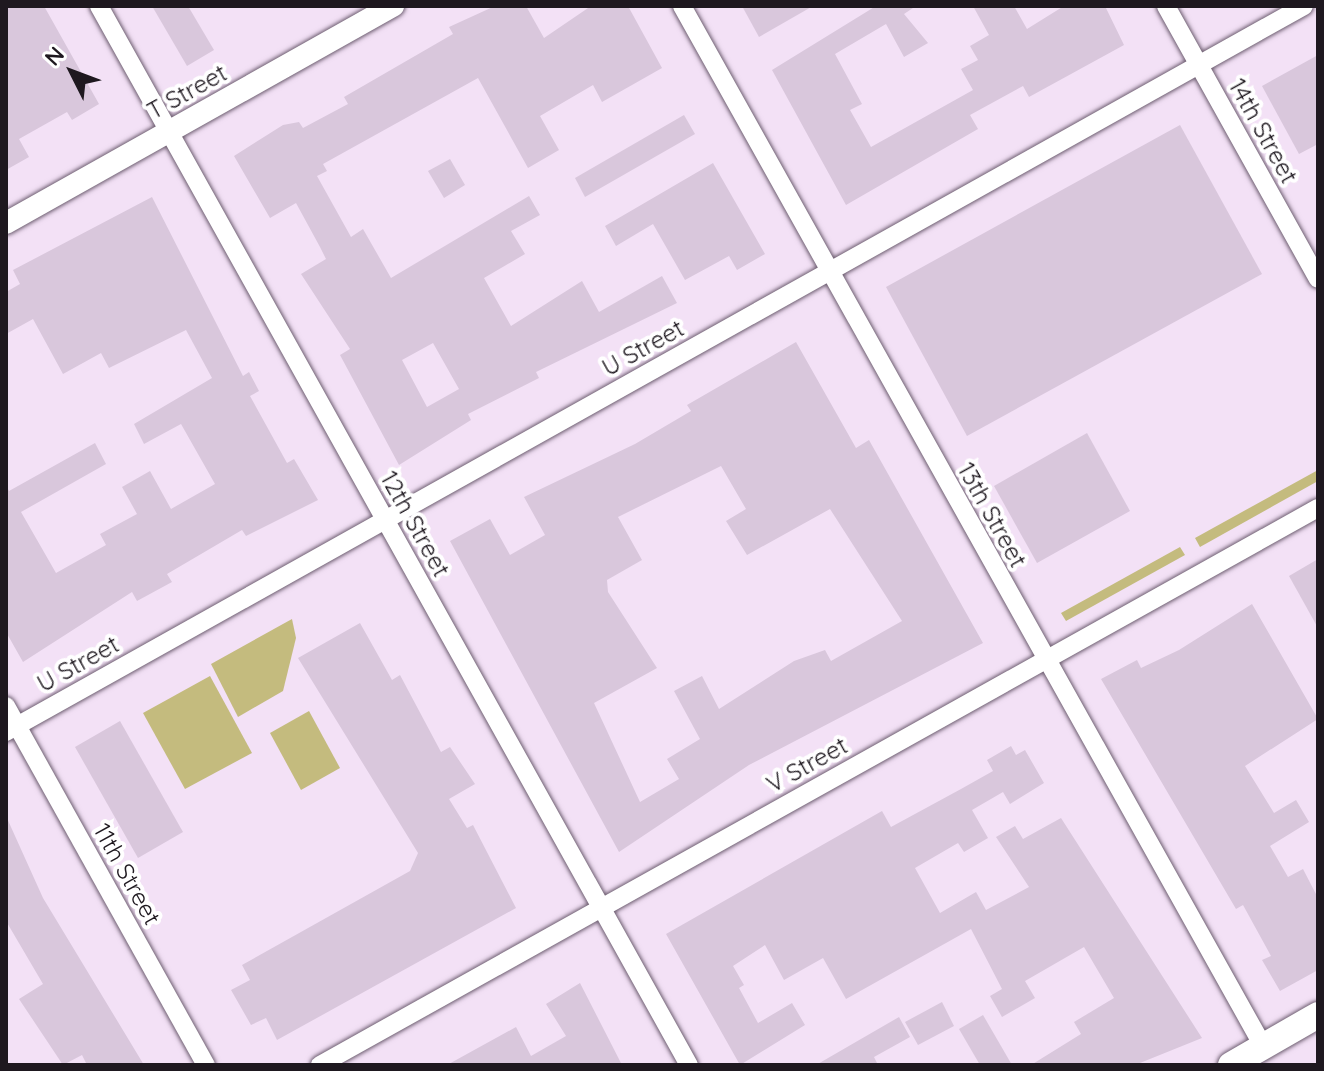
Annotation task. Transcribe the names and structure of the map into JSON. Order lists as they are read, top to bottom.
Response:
{
  "streets": {
    "street": [
      "T Street",
      "14th Street",
      "U Street",
      "13th Street",
      "12th Street",
      "V Street",
      "11th Street"
    ]
  },
  "crossings": [
    ["T Street", "12th Street"],
    ["14th Street", "U Street"],
    ["U Street", "13th Street"],
    ["U Street", "12th Street"],
    ["U Street", "11th Street"],
    ["13th Street", "V Street"],
    ["12th Street", "V Street"]
  ],
  "north": "top left"
}
